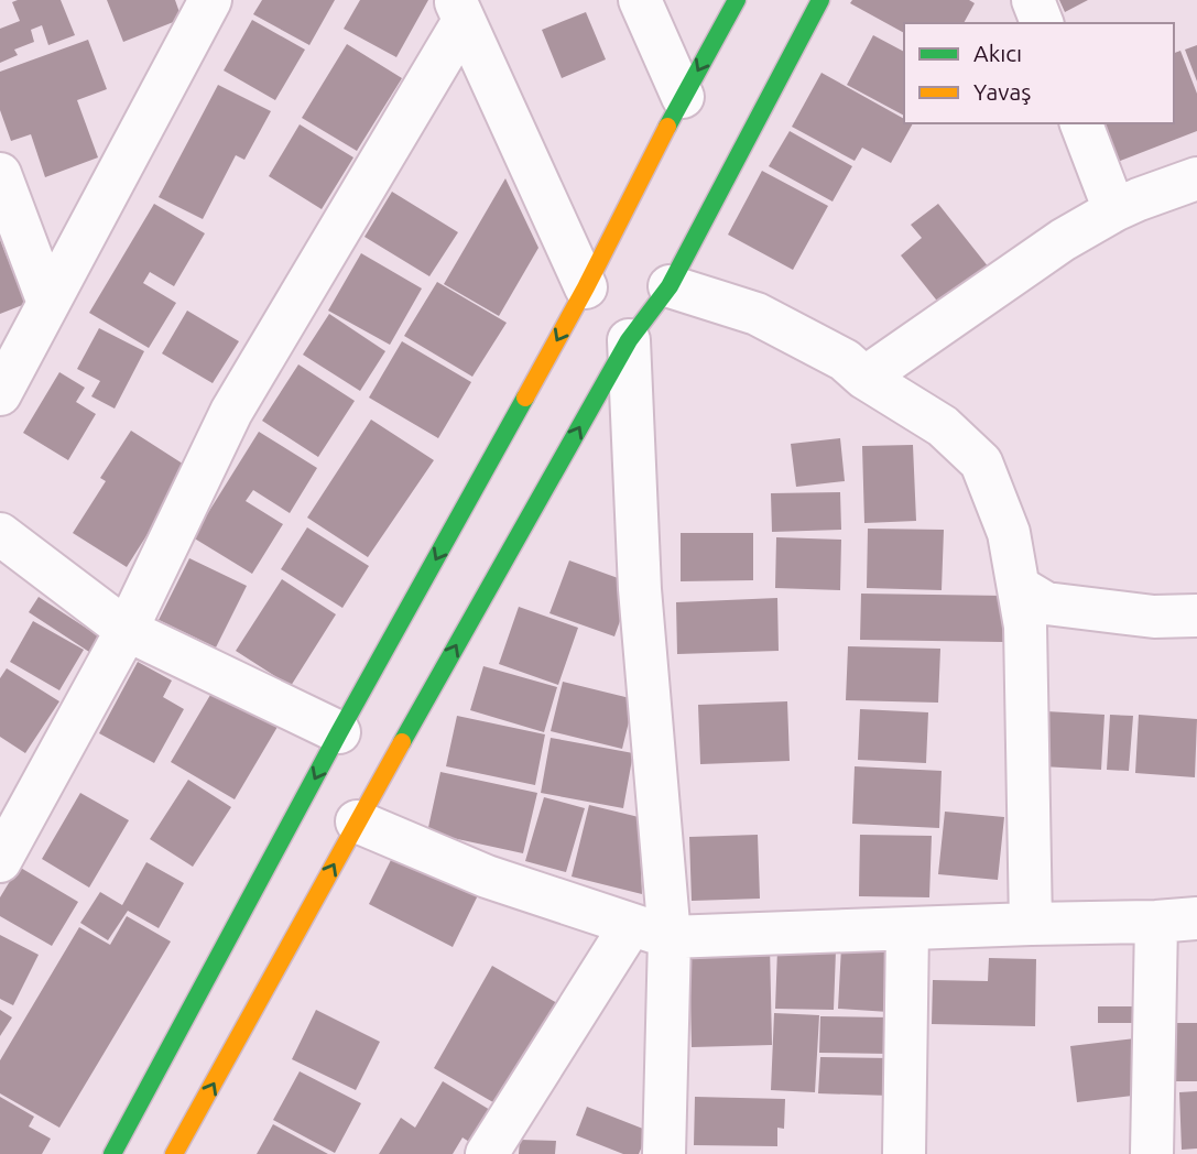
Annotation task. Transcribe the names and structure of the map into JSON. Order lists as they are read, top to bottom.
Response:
{
  "legend": ["Akıcı", "Yavaş"]
}
